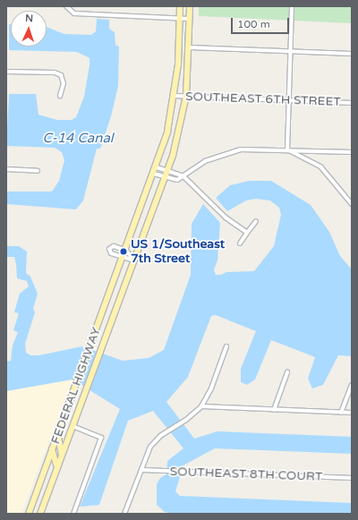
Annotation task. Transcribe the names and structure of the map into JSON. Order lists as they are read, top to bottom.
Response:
{
  "streets": {
    "main road": ["FEDERAL HIGHWAY"],
    "street": ["SOUTHEAST 6TH STREET", "SOUTHEAST 8TH COURT"]
  },
  "crossings": [
    ["SOUTHEAST 6TH STREET", "FEDERAL HIGHWAY"]
  ],
  "water": ["C-14 Canal"],
  "places": ["US 1/Southeast 7th Street"],
  "scale_bar": "100 m",
  "north": "top"
}
